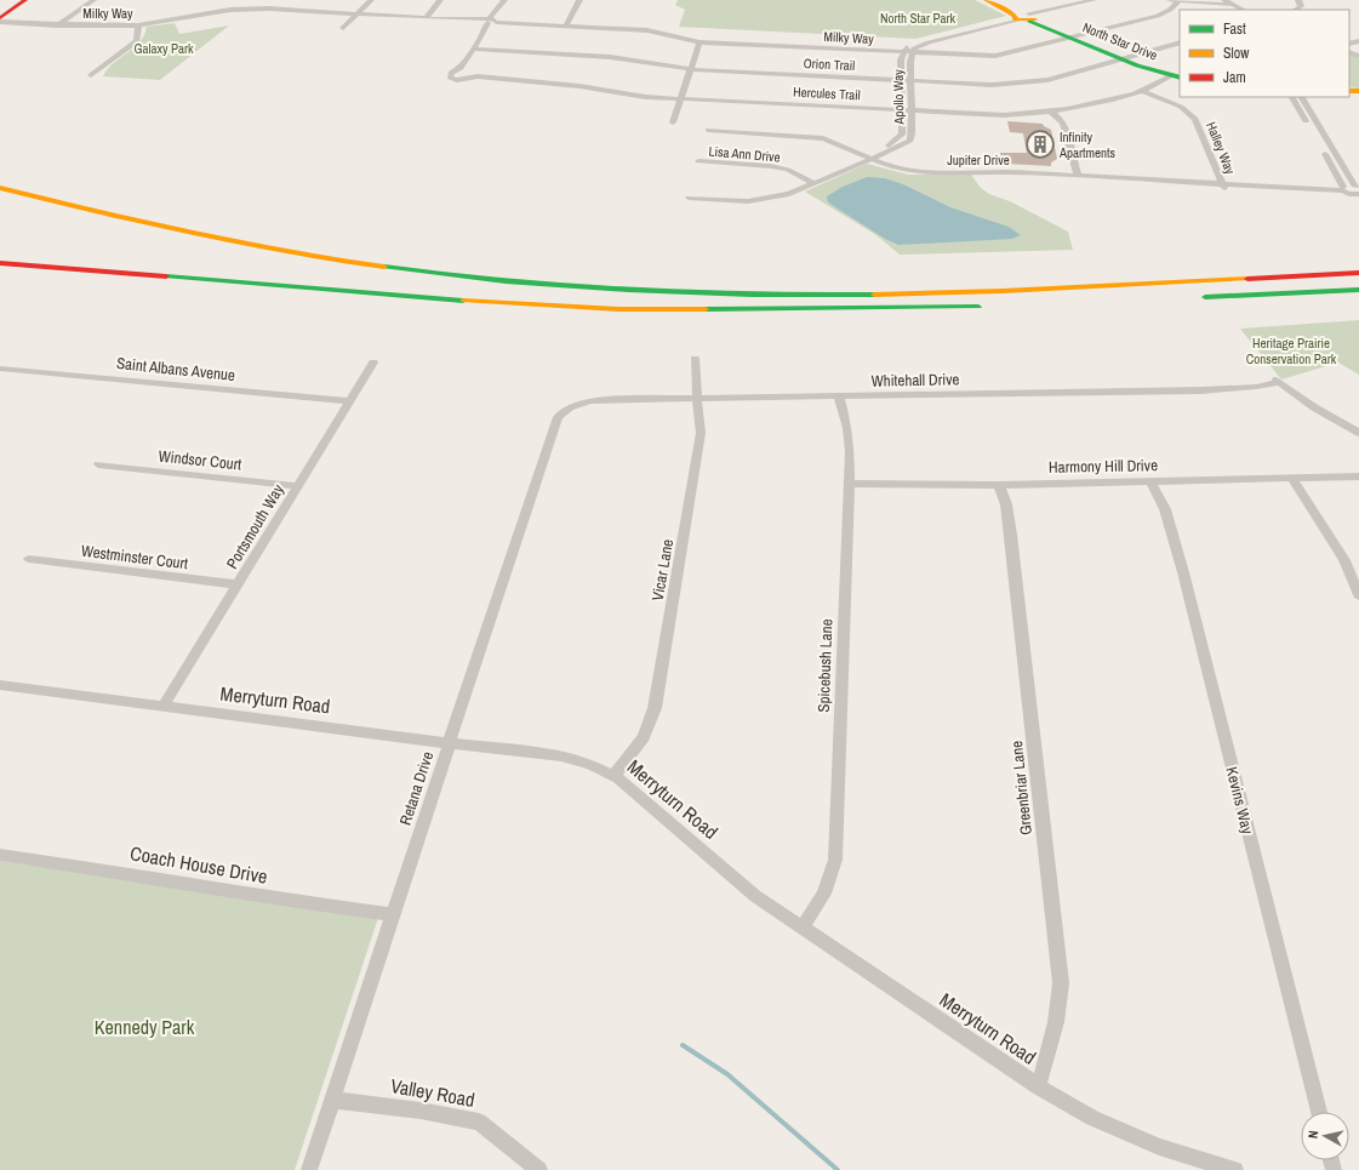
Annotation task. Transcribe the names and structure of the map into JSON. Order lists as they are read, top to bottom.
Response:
{
  "streets": {
    "main road": ["North Star Drive"],
    "street": [
      "Milky Way",
      "Orion Trail",
      "Hercules Trail",
      "Apollo Way",
      "Halley Way",
      "Lisa Ann Drive",
      "Jupiter Drive",
      "Saint Albans Avenue",
      "Whitehall Drive",
      "Windsor Court",
      "Harmony Hill Drive",
      "Portsmouth Way",
      "Westminster Court",
      "Vicar Lane",
      "Spicebush Lane",
      "Merryturn Road",
      "Retana Drive",
      "Greenbriar Lane",
      "Kevins Way",
      "Coach House Drive",
      "Valley Road"
    ]
  },
  "crossings": [
    ["Milky Way", "North Star Drive"],
    ["Milky Way", "Apollo Way"],
    ["North Star Drive", "Orion Trail"],
    ["North Star Drive", "Hercules Trail"],
    ["North Star Drive", "Apollo Way"],
    ["Orion Trail", "Apollo Way"],
    ["Hercules Trail", "Apollo Way"],
    ["Hercules Trail", "Halley Way"],
    ["Apollo Way", "Lisa Ann Drive"],
    ["Apollo Way", "Jupiter Drive"],
    ["Halley Way", "Jupiter Drive"],
    ["Saint Albans Avenue", "Portsmouth Way"],
    ["Whitehall Drive", "Vicar Lane"],
    ["Whitehall Drive", "Spicebush Lane"],
    ["Whitehall Drive", "Retana Drive"],
    ["Windsor Court", "Portsmouth Way"],
    ["Harmony Hill Drive", "Spicebush Lane"],
    ["Harmony Hill Drive", "Greenbriar Lane"],
    ["Harmony Hill Drive", "Kevins Way"],
    ["Portsmouth Way", "Westminster Court"],
    ["Portsmouth Way", "Merryturn Road"],
    ["Vicar Lane", "Merryturn Road"],
    ["Spicebush Lane", "Merryturn Road"],
    ["Merryturn Road", "Retana Drive"],
    ["Merryturn Road", "Greenbriar Lane"],
    ["Retana Drive", "Coach House Drive"],
    ["Retana Drive", "Valley Road"]
  ],
  "parks": [
    "North Star Park",
    "Galaxy Park",
    "Heritage Prairie Conservation Park",
    "Kennedy Park"
  ],
  "places": {
    "building": ["Infinity Apartments"]
  },
  "legend": ["Fast", "Slow", "Jam"],
  "north": "left"
}
